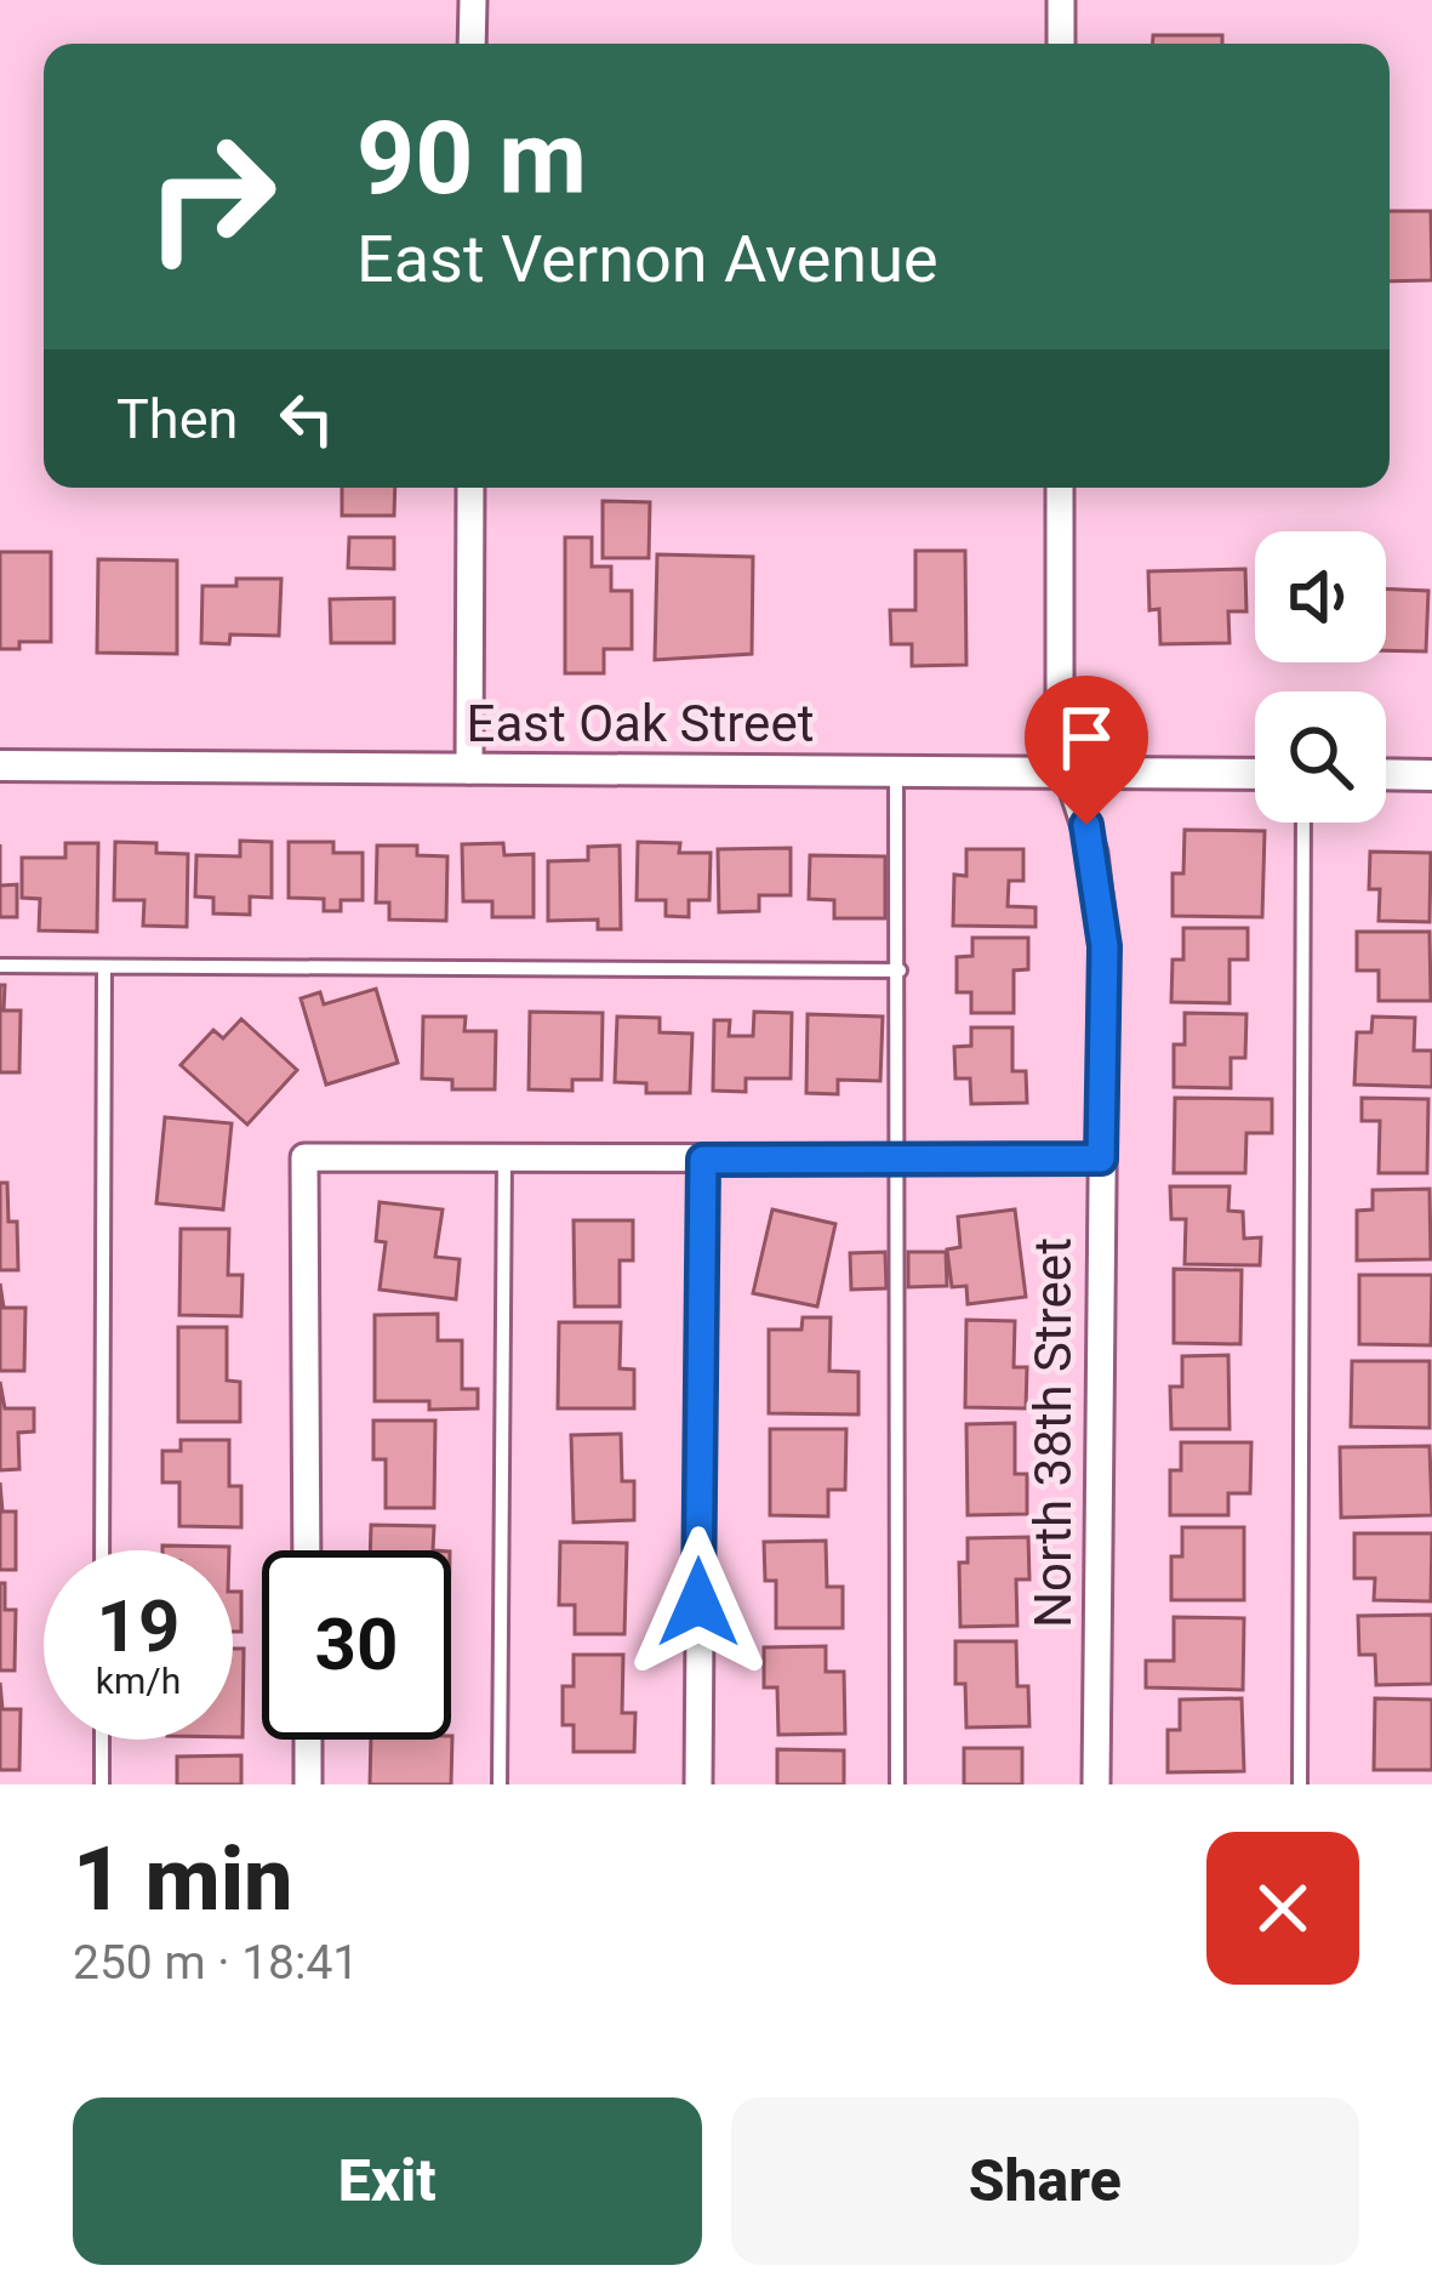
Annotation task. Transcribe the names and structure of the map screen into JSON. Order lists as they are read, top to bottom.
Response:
{
  "streets": {
    "street": ["East Oak Street", "North 38th Street"]
  },
  "crossings": [
    ["East Oak Street", "North 38th Street"]
  ],
  "page": {
    "turn": ["90 m", "East Vernon Avenue"],
    "then": "Then",
    "speed": "19 km/h",
    "limit": "30",
    "heading": ["1 min", "250 m · 18:41"],
    "buttons": ["Exit", "Share"]
  }
}
